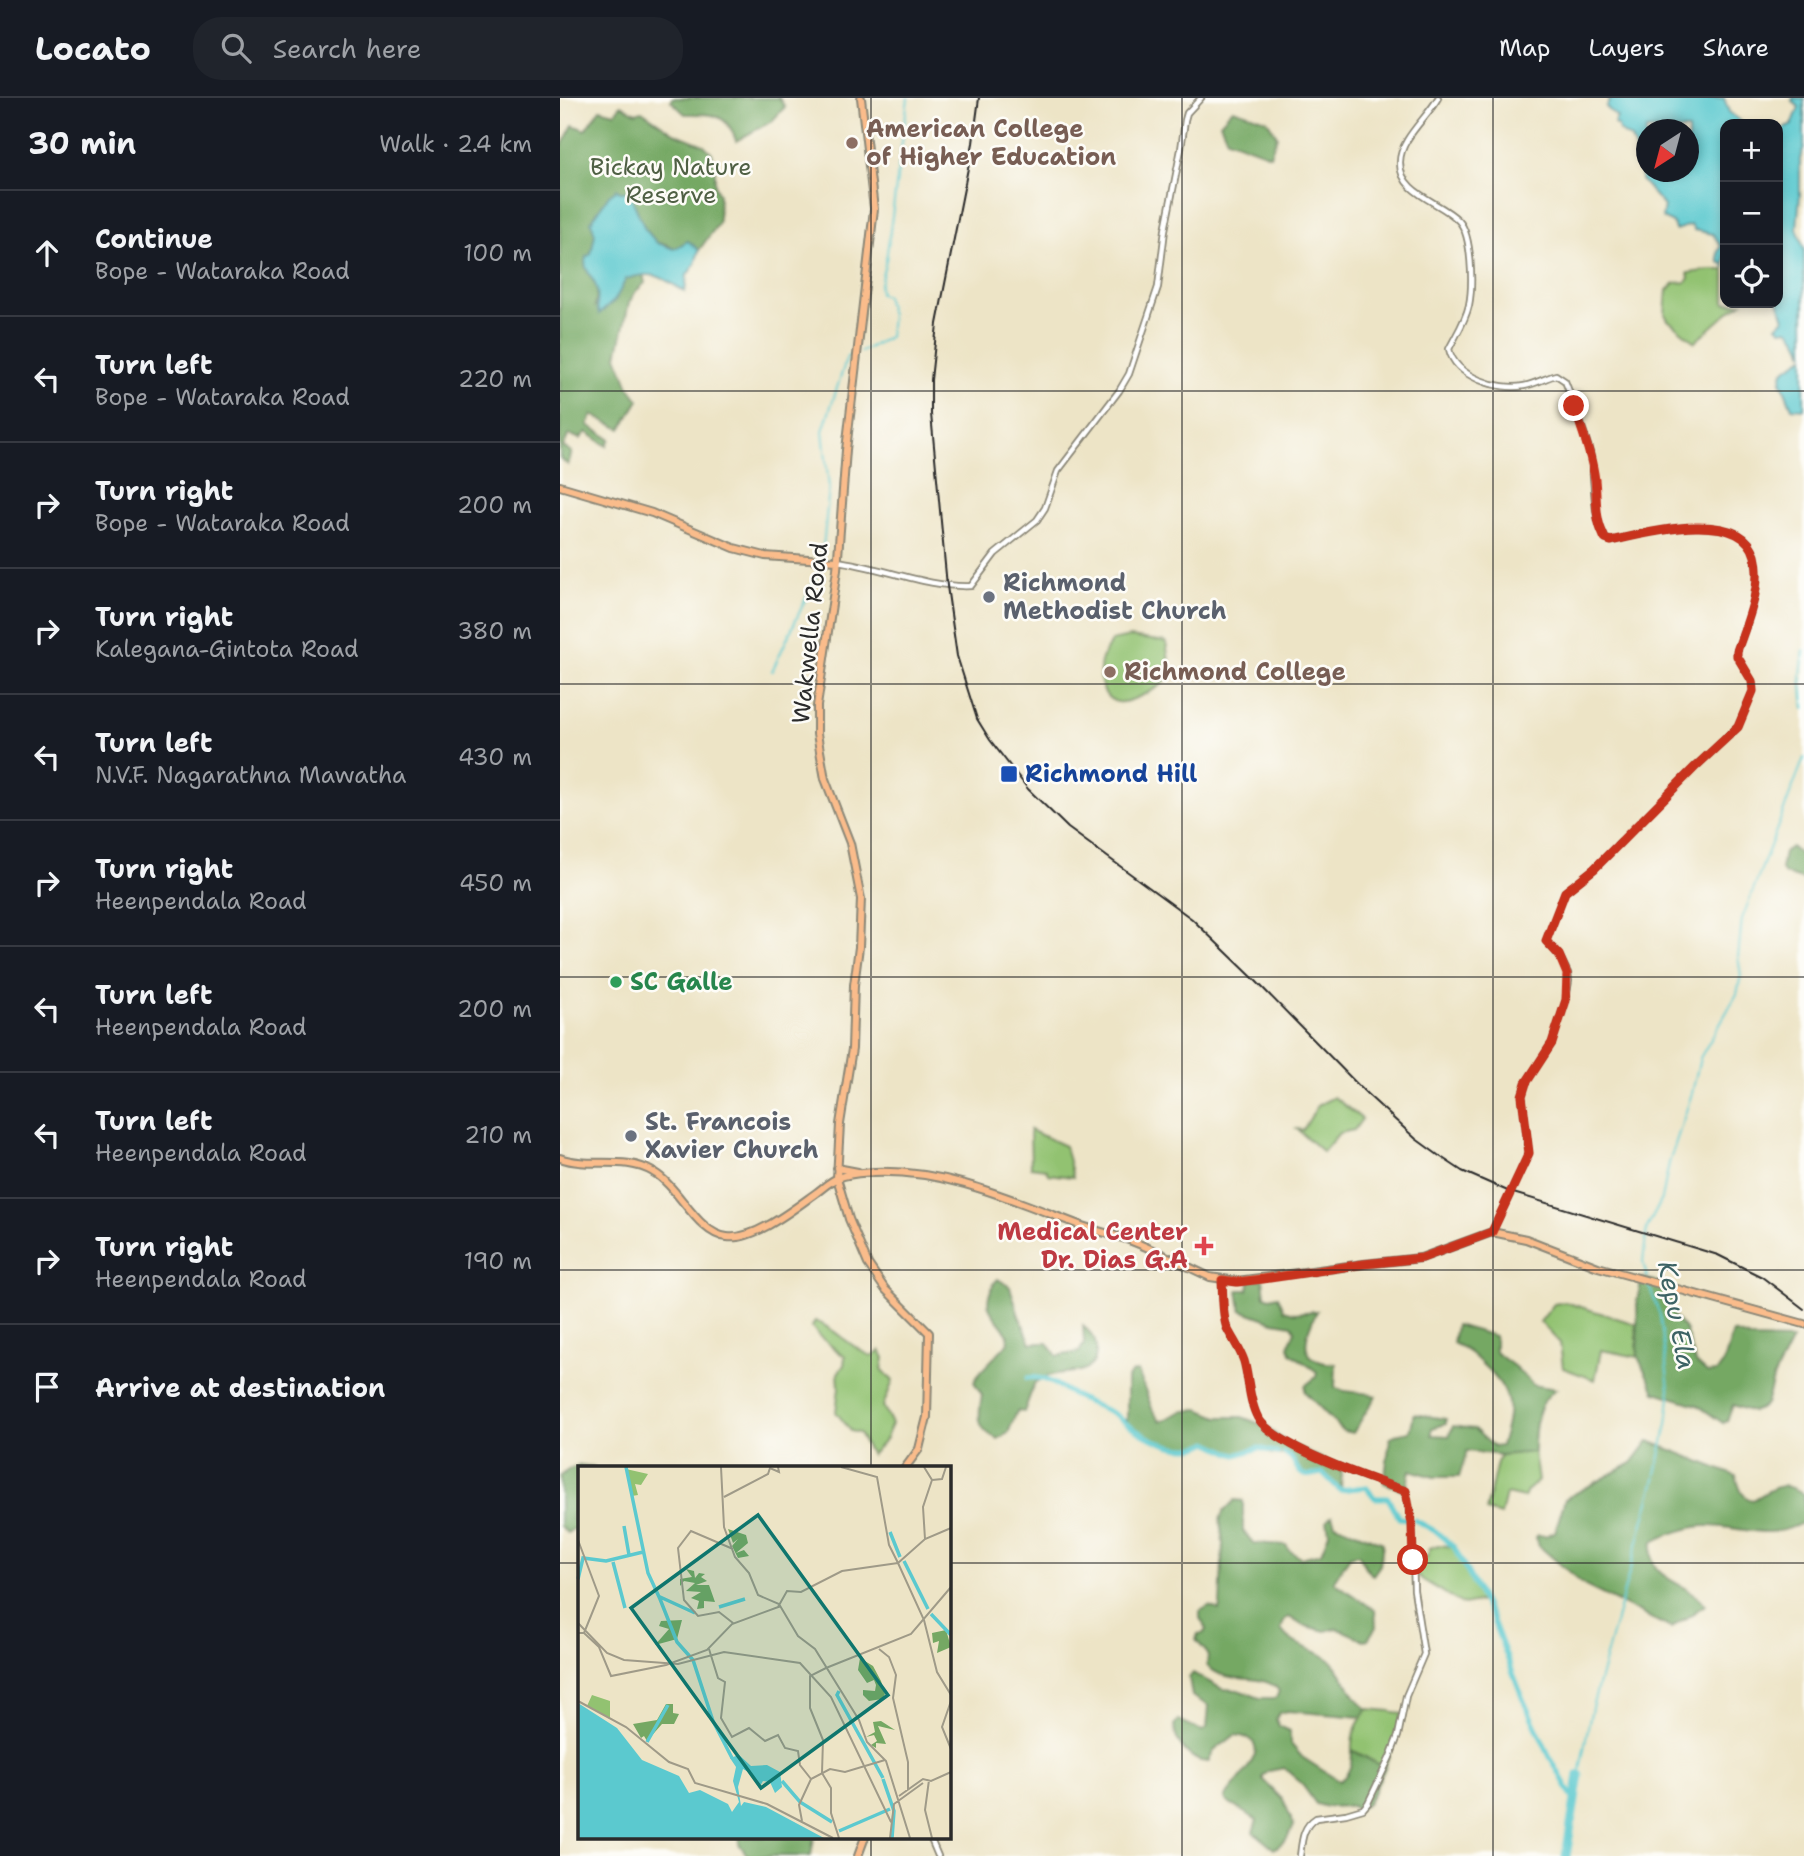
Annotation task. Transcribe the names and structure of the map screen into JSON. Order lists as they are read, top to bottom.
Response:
{
  "streets": {
    "main road": ["Wakwella Road"]
  },
  "water": ["Kepu Ela"],
  "parks": ["Bickay Nature Reserve"],
  "places": {
    "other": [
      "American College of Higher Education",
      "Richmond Methodist Church",
      "Richmond College",
      "SC Galle",
      "St. Francois Xavier Church"
    ],
    "transit": ["Richmond Hill"],
    "health": ["Medical Center Dr. Dias G.A"]
  },
  "north": "bottom left",
  "page": {
    "header": "Locato",
    "search": "Search here",
    "nav": ["Map", "Layers", "Share"],
    "heading": ["30 min", "Walk · 2.4 km"],
    "map_buttons": ["+", "−"],
    "list": [
      ["Continue", "Bope - Wataraka Road", "100 m"],
      ["Turn left", "Bope - Wataraka Road", "220 m"],
      ["Turn right", "Bope - Wataraka Road", "200 m"],
      ["Turn right", "Kalegana-Gintota Road", "380 m"],
      ["Turn left", "N.V.F. Nagarathna Mawatha", "430 m"],
      ["Turn right", "Heenpendala Road", "450 m"],
      ["Turn left", "Heenpendala Road", "200 m"],
      ["Turn left", "Heenpendala Road", "210 m"],
      ["Turn right", "Heenpendala Road", "190 m"],
      "Arrive at destination"
    ]
  }
}
